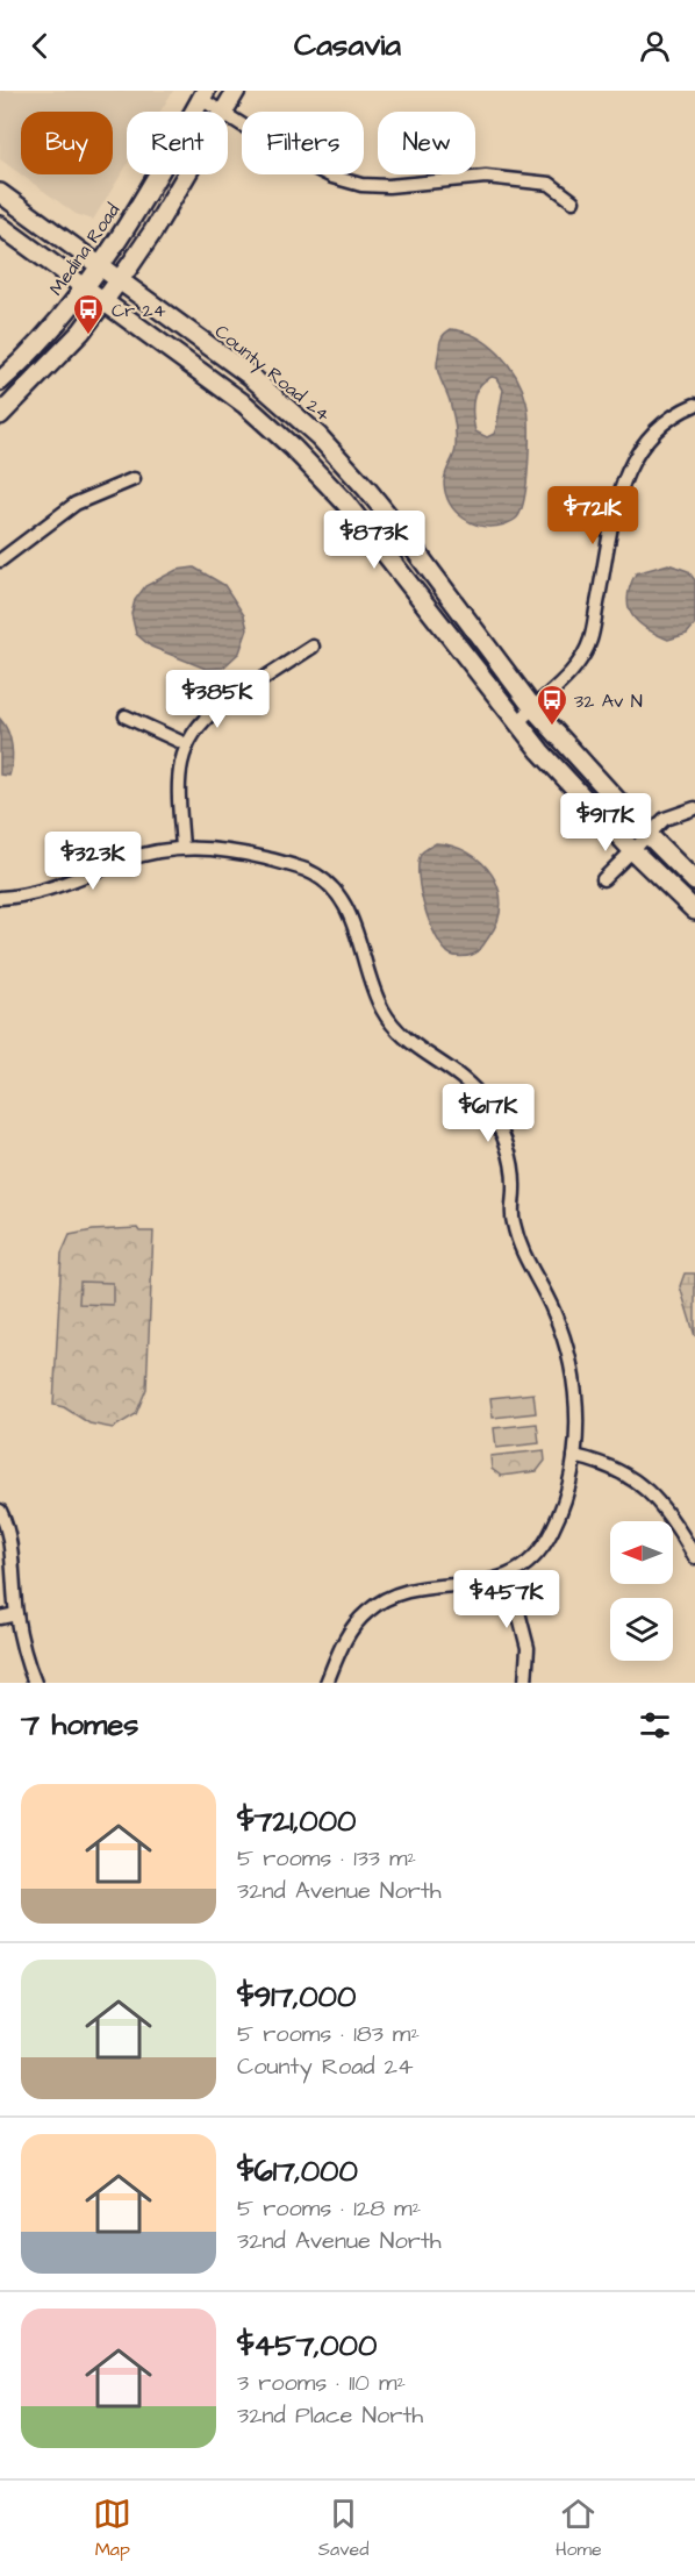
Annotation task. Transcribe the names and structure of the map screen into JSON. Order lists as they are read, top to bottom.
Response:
{
  "streets": {
    "street": ["Medina Road", "County Road 24"]
  },
  "crossings": [
    ["Medina Road", "County Road 24"]
  ],
  "places": {
    "bus stop": ["Cr 24", "32 Av N"]
  },
  "north": "left",
  "page": {
    "header": "Casavia",
    "chip": [
      "Buy",
      "Rent",
      "Filters",
      "New"
    ],
    "price": [
      "$721K",
      "$873K",
      "$385K",
      "$917K",
      "$323K",
      "$617K",
      "$457K"
    ],
    "heading": "7 homes",
    "list": [
      {
        "name": "$721,000",
        "note": "5 rooms · 133 m² · 32nd Avenue North"
      },
      {
        "name": "$917,000",
        "note": "5 rooms · 183 m² · County Road 24"
      },
      {
        "name": "$617,000",
        "note": "5 rooms · 128 m² · 32nd Avenue North"
      },
      {
        "name": "$457,000",
        "note": "3 rooms · 110 m² · 32nd Place North"
      }
    ],
    "tabs": ["Map", "Saved", "Home"]
  }
}
